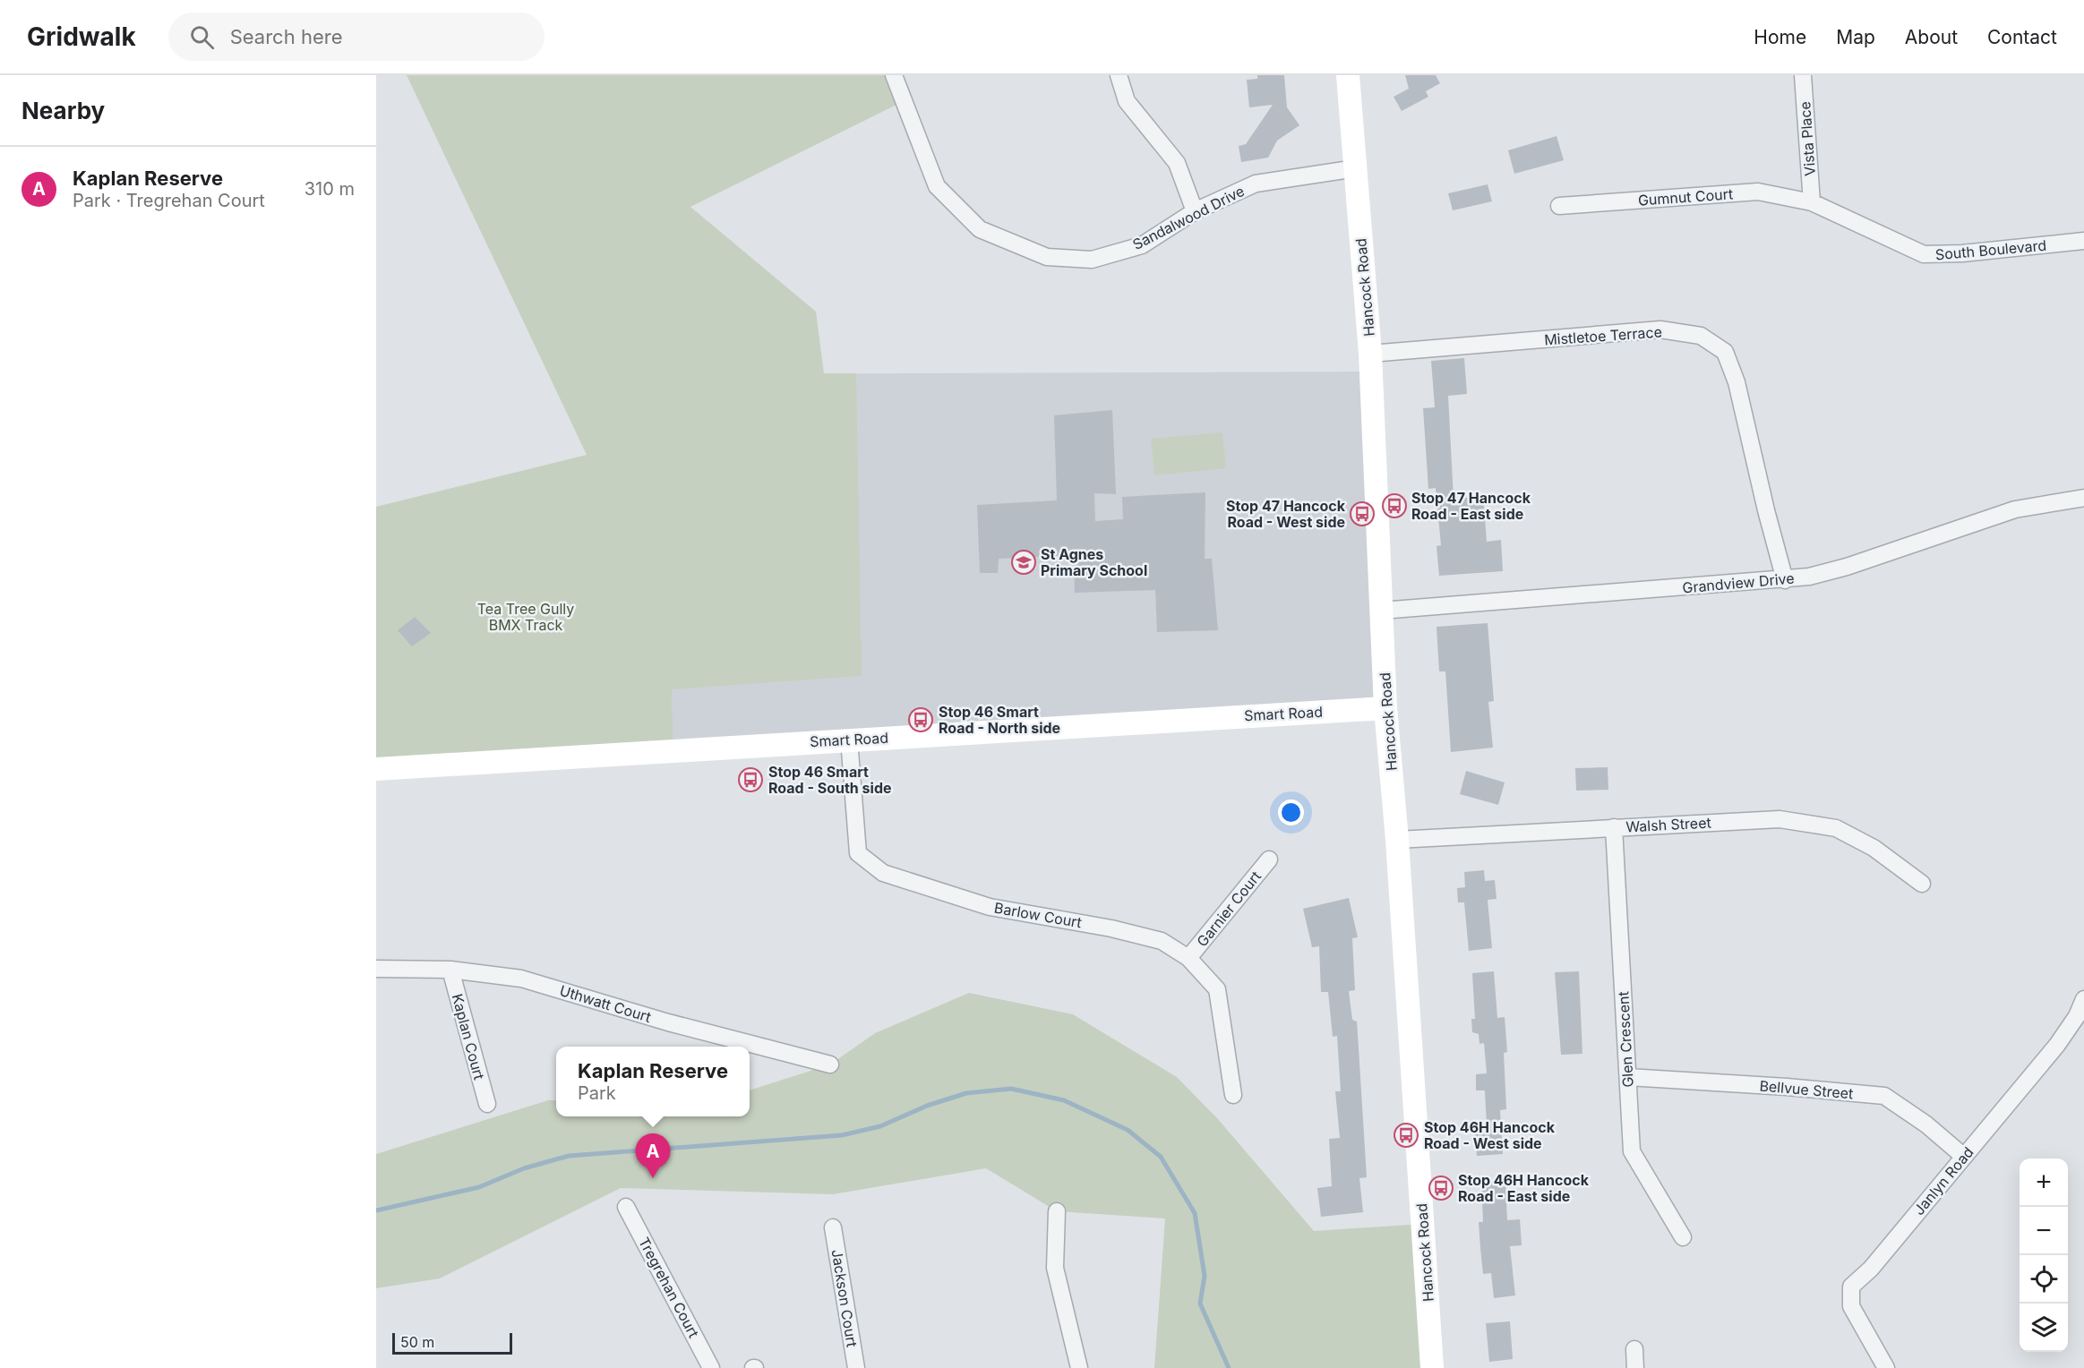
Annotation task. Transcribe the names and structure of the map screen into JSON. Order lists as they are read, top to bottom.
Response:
{
  "streets": {
    "main road": ["Hancock Road", "Smart Road"],
    "street": [
      "Vista Place",
      "Gumnut Court",
      "Sandalwood Drive",
      "South Boulevard",
      "Mistletoe Terrace",
      "Grandview Drive",
      "Walsh Street",
      "Garnier Court",
      "Barlow Court",
      "Uthwatt Court",
      "Kaplan Court",
      "Glen Crescent",
      "Bellvue Street",
      "Janlyn Road",
      "Tregrehan Court",
      "Jackson Court"
    ]
  },
  "crossings": [
    ["Vista Place", "Gumnut Court"],
    ["Vista Place", "South Boulevard"],
    ["Gumnut Court", "South Boulevard"],
    ["Sandalwood Drive", "Hancock Road"],
    ["Hancock Road", "Mistletoe Terrace"],
    ["Hancock Road", "Grandview Drive"],
    ["Hancock Road", "Smart Road"],
    ["Hancock Road", "Walsh Street"],
    ["Mistletoe Terrace", "Grandview Drive"],
    ["Smart Road", "Barlow Court"],
    ["Walsh Street", "Glen Crescent"],
    ["Garnier Court", "Barlow Court"],
    ["Uthwatt Court", "Kaplan Court"],
    ["Glen Crescent", "Bellvue Street"],
    ["Bellvue Street", "Janlyn Road"]
  ],
  "parks": ["Tea Tree Gully BMX Track"],
  "places": {
    "bus stop": [
      "Stop 47 Hancock Road - East side",
      "Stop 47 Hancock Road - West side",
      "Stop 46 Smart Road - North side",
      "Stop 46 Smart Road - South side",
      "Stop 46H Hancock Road - West side",
      "Stop 46H Hancock Road - East side"
    ],
    "school or university": ["St Agnes Primary School"]
  },
  "scale_bar": "50 m",
  "page": {
    "header": "Gridwalk",
    "search": "Search here",
    "nav": [
      "Home",
      "Map",
      "About",
      "Contact"
    ],
    "heading": "Nearby",
    "list": [
      {
        "mark": "A",
        "name": "Kaplan Reserve",
        "note": "Park · Tregrehan Court",
        "value": "310 m"
      }
    ],
    "popup": ["Kaplan Reserve", "Park"],
    "pins": "A",
    "map_buttons": ["+", "−"],
    "scale": "50 m"
  }
}
